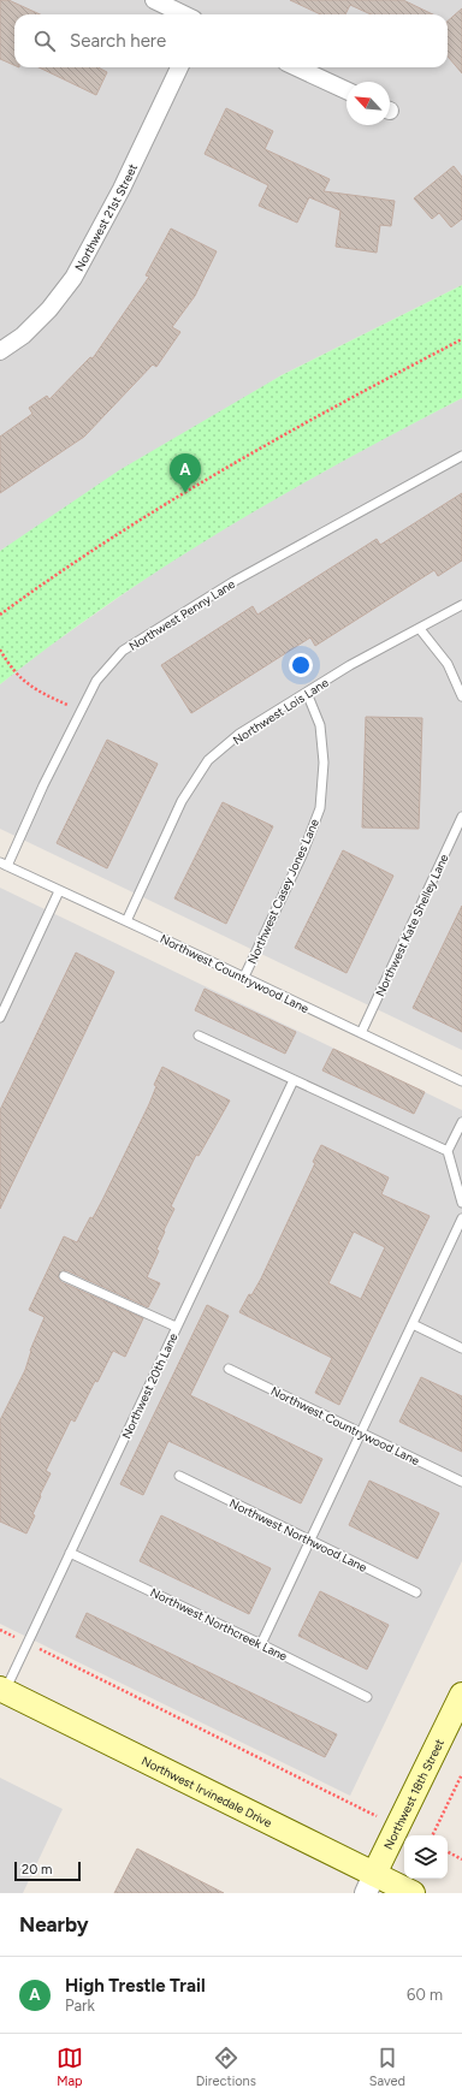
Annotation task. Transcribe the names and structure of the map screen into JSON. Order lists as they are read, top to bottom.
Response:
{
  "streets": {
    "main road": ["Northwest Irvinedale Drive", "Northwest 18th Street"],
    "street": ["Northwest 21st Street"],
    "lane": [
      "Northwest Penny Lane",
      "Northwest Lois Lane",
      "Northwest Casey Jones Lane",
      "Northwest Kate Shelley Lane",
      "Northwest Countrywood Lane",
      "Northwest 20th Lane",
      "Northwest Northwood Lane",
      "Northwest Northcreek Lane"
    ]
  },
  "crossings": [
    ["Northwest Penny Lane", "Northwest Countrywood Lane"],
    ["Northwest Lois Lane", "Northwest Casey Jones Lane"],
    ["Northwest Lois Lane", "Northwest Countrywood Lane"],
    ["Northwest Casey Jones Lane", "Northwest Countrywood Lane"],
    ["Northwest Kate Shelley Lane", "Northwest Countrywood Lane"],
    ["Northwest 20th Lane", "Northwest Northcreek Lane"],
    ["Northwest 20th Lane", "Northwest Irvinedale Drive"],
    ["Northwest Irvinedale Drive", "Northwest 18th Street"]
  ],
  "scale_bar": "20 m",
  "north": "top left",
  "page": {
    "search": "Search here",
    "pins": "A",
    "scale": "20 m",
    "heading": "Nearby",
    "list": [
      {
        "mark": "A",
        "name": "High Trestle Trail",
        "note": "Park",
        "value": "60 m"
      }
    ],
    "nav": ["Map", "Directions", "Saved"]
  }
}
